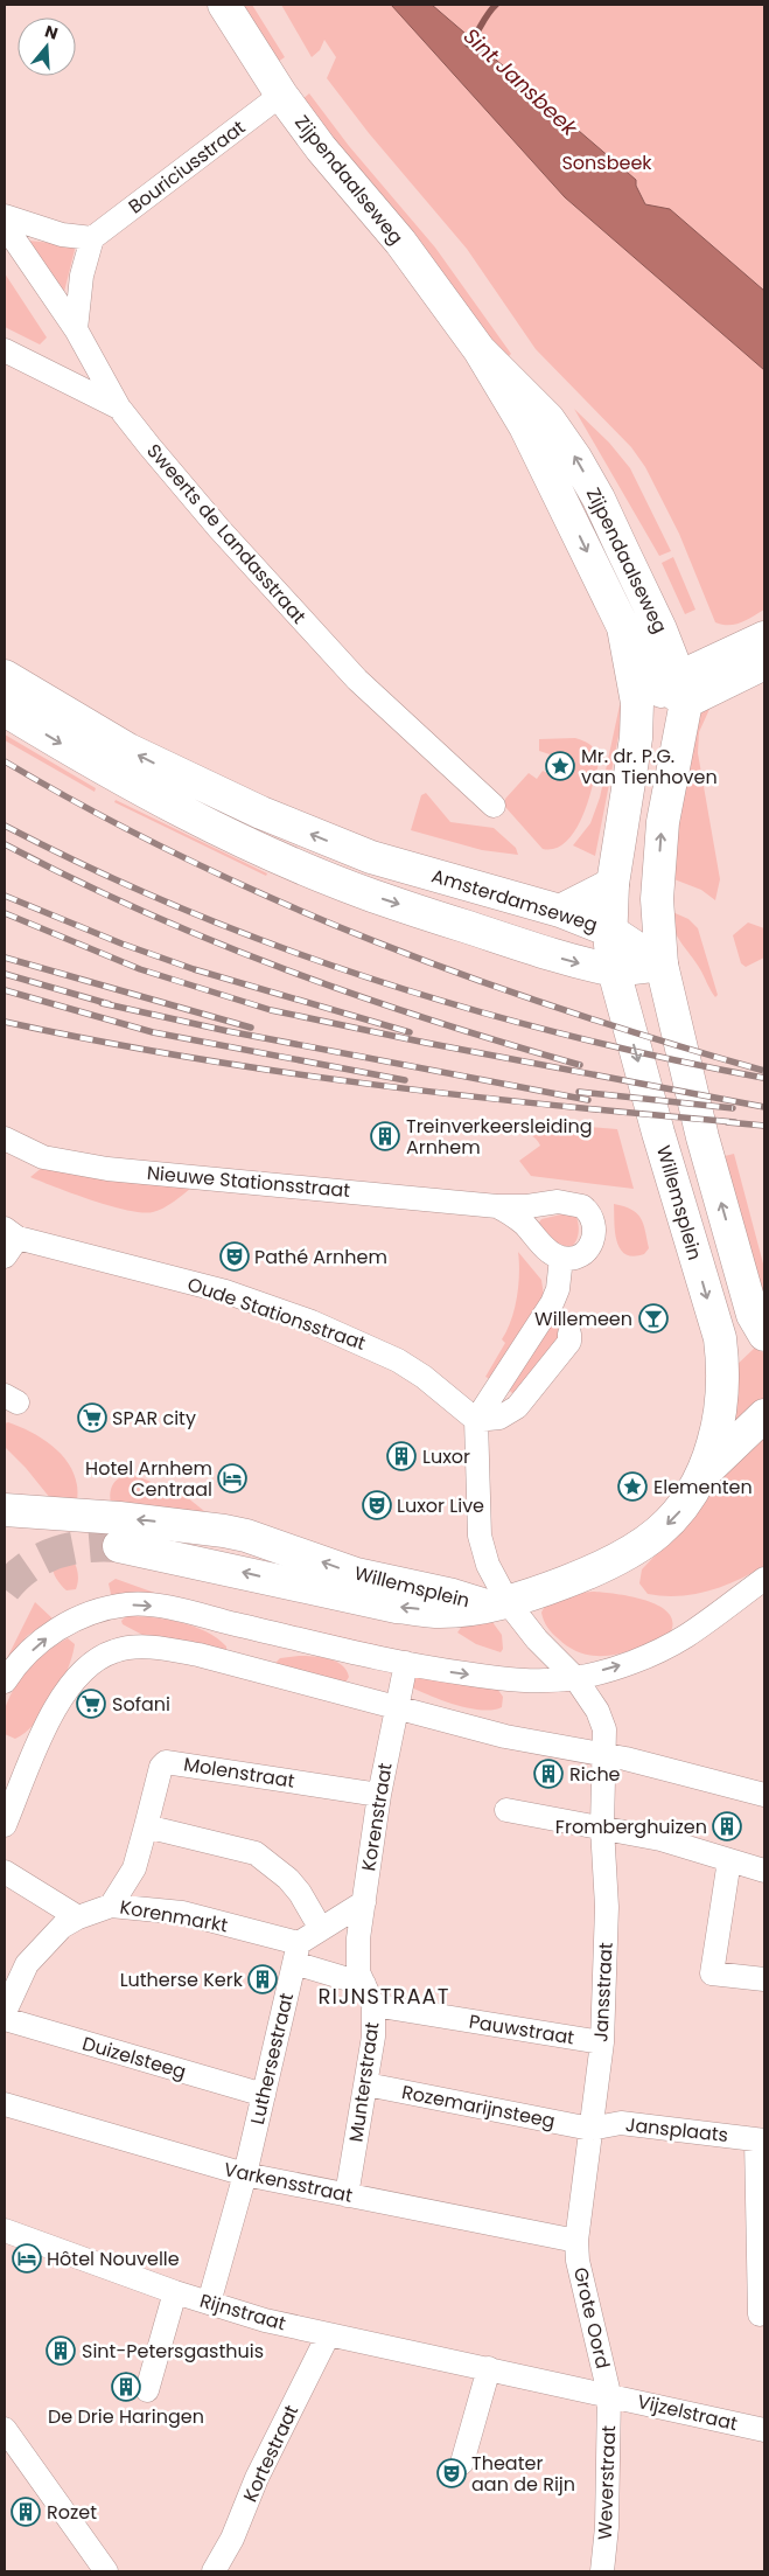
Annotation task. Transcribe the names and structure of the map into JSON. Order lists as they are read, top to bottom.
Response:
{
  "streets": {
    "main road": ["Zijpendaalseweg", "Amsterdamseweg", "Willemsplein"],
    "street": [
      "Bouriciusstraat",
      "Sweerts de Landasstraat",
      "Nieuwe Stationsstraat",
      "Oude Stationsstraat",
      "Molenstraat",
      "Korenstraat",
      "Korenmarkt",
      "Jansstraat",
      "Pauwstraat",
      "Duizelsteeg",
      "Luthersestraat",
      "Munterstraat",
      "Rozemarijnsteeg",
      "Jansplaats",
      "Varkensstraat",
      "Rijnstraat",
      "Grote Oord",
      "Vijzelstraat",
      "Kortestraat",
      "Weverstraat"
    ]
  },
  "crossings": [
    ["Bouriciusstraat", "Zijpendaalseweg"],
    ["Zijpendaalseweg", "Amsterdamseweg"],
    ["Zijpendaalseweg", "Willemsplein"],
    ["Amsterdamseweg", "Willemsplein"],
    ["Willemsplein", "Oude Stationsstraat"],
    ["Willemsplein", "Jansstraat"],
    ["Molenstraat", "Korenstraat"],
    ["Molenstraat", "Korenmarkt"],
    ["Korenstraat", "Korenmarkt"],
    ["Korenstraat", "Pauwstraat"],
    ["Korenstraat", "Munterstraat"],
    ["Korenmarkt", "Pauwstraat"],
    ["Korenmarkt", "Luthersestraat"],
    ["Korenmarkt", "Munterstraat"],
    ["Jansstraat", "Pauwstraat"],
    ["Jansstraat", "Rozemarijnsteeg"],
    ["Jansstraat", "Jansplaats"],
    ["Jansstraat", "Varkensstraat"],
    ["Jansstraat", "Grote Oord"],
    ["Pauwstraat", "Munterstraat"],
    ["Duizelsteeg", "Luthersestraat"],
    ["Luthersestraat", "Varkensstraat"],
    ["Luthersestraat", "Rijnstraat"],
    ["Munterstraat", "Rozemarijnsteeg"],
    ["Munterstraat", "Varkensstraat"],
    ["Rozemarijnsteeg", "Jansplaats"],
    ["Varkensstraat", "Grote Oord"],
    ["Rijnstraat", "Grote Oord"],
    ["Rijnstraat", "Vijzelstraat"],
    ["Rijnstraat", "Kortestraat"],
    ["Rijnstraat", "Weverstraat"],
    ["Grote Oord", "Vijzelstraat"],
    ["Grote Oord", "Weverstraat"],
    ["Vijzelstraat", "Weverstraat"]
  ],
  "districts": ["RIJNSTRAAT"],
  "water": ["Sint Jansbeek"],
  "parks": ["Sonsbeek"],
  "places": {
    "place": ["Mr. dr. P.G. van Tienhoven", "Elementen"],
    "building": [
      "Treinverkeersleiding Arnhem",
      "Luxor",
      "Riche",
      "Fromberghuizen",
      "Lutherse Kerk",
      "Sint-Petersgasthuis",
      "De Drie Haringen",
      "Rozet"
    ],
    "theatre": ["Pathé Arnhem", "Luxor Live", "Theater aan de Rijn"],
    "bar": ["Willemeen"],
    "supermarket": ["SPAR city", "Sofani"],
    "hotel": ["Hotel Arnhem Centraal", "Hôtel Nouvelle"]
  },
  "north": "top"
}
